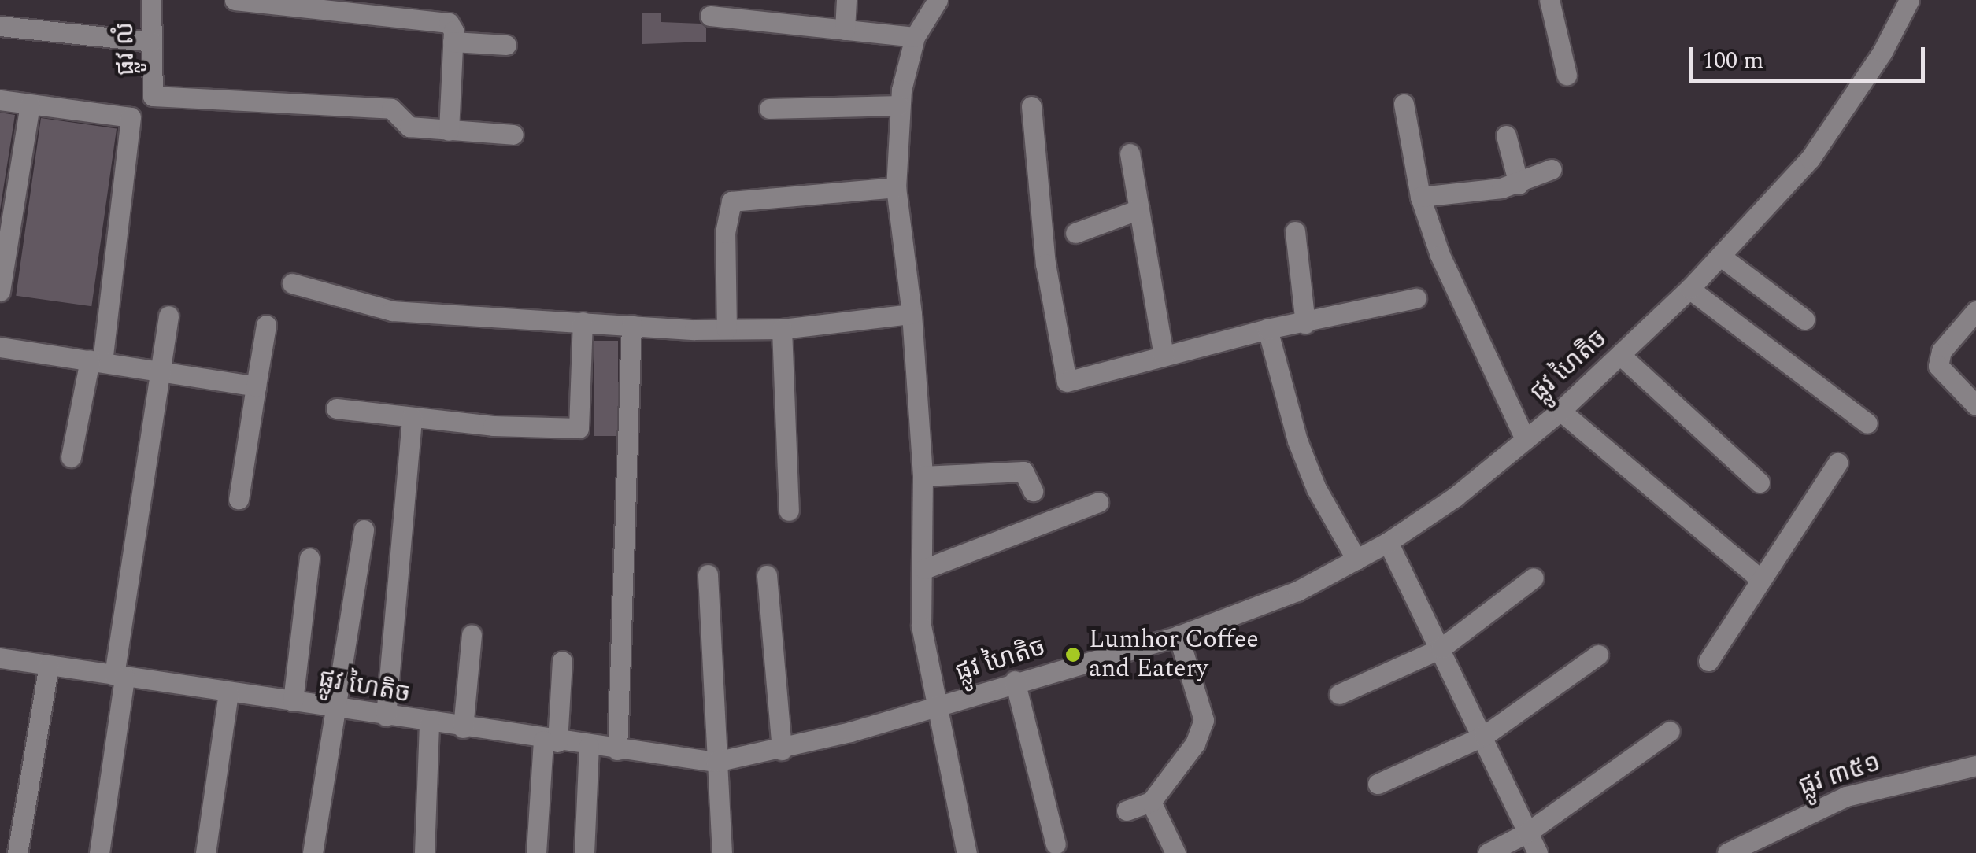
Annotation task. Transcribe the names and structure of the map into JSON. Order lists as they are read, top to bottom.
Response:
{
  "streets": {
    "street": ["ផ្លូវ លំ", "ផ្លូវ ហៃតិច", "ផ្លូវ ៣៥១"]
  },
  "places": ["Lumhor Coffee and Eatery"],
  "scale_bar": "100 m"
}
